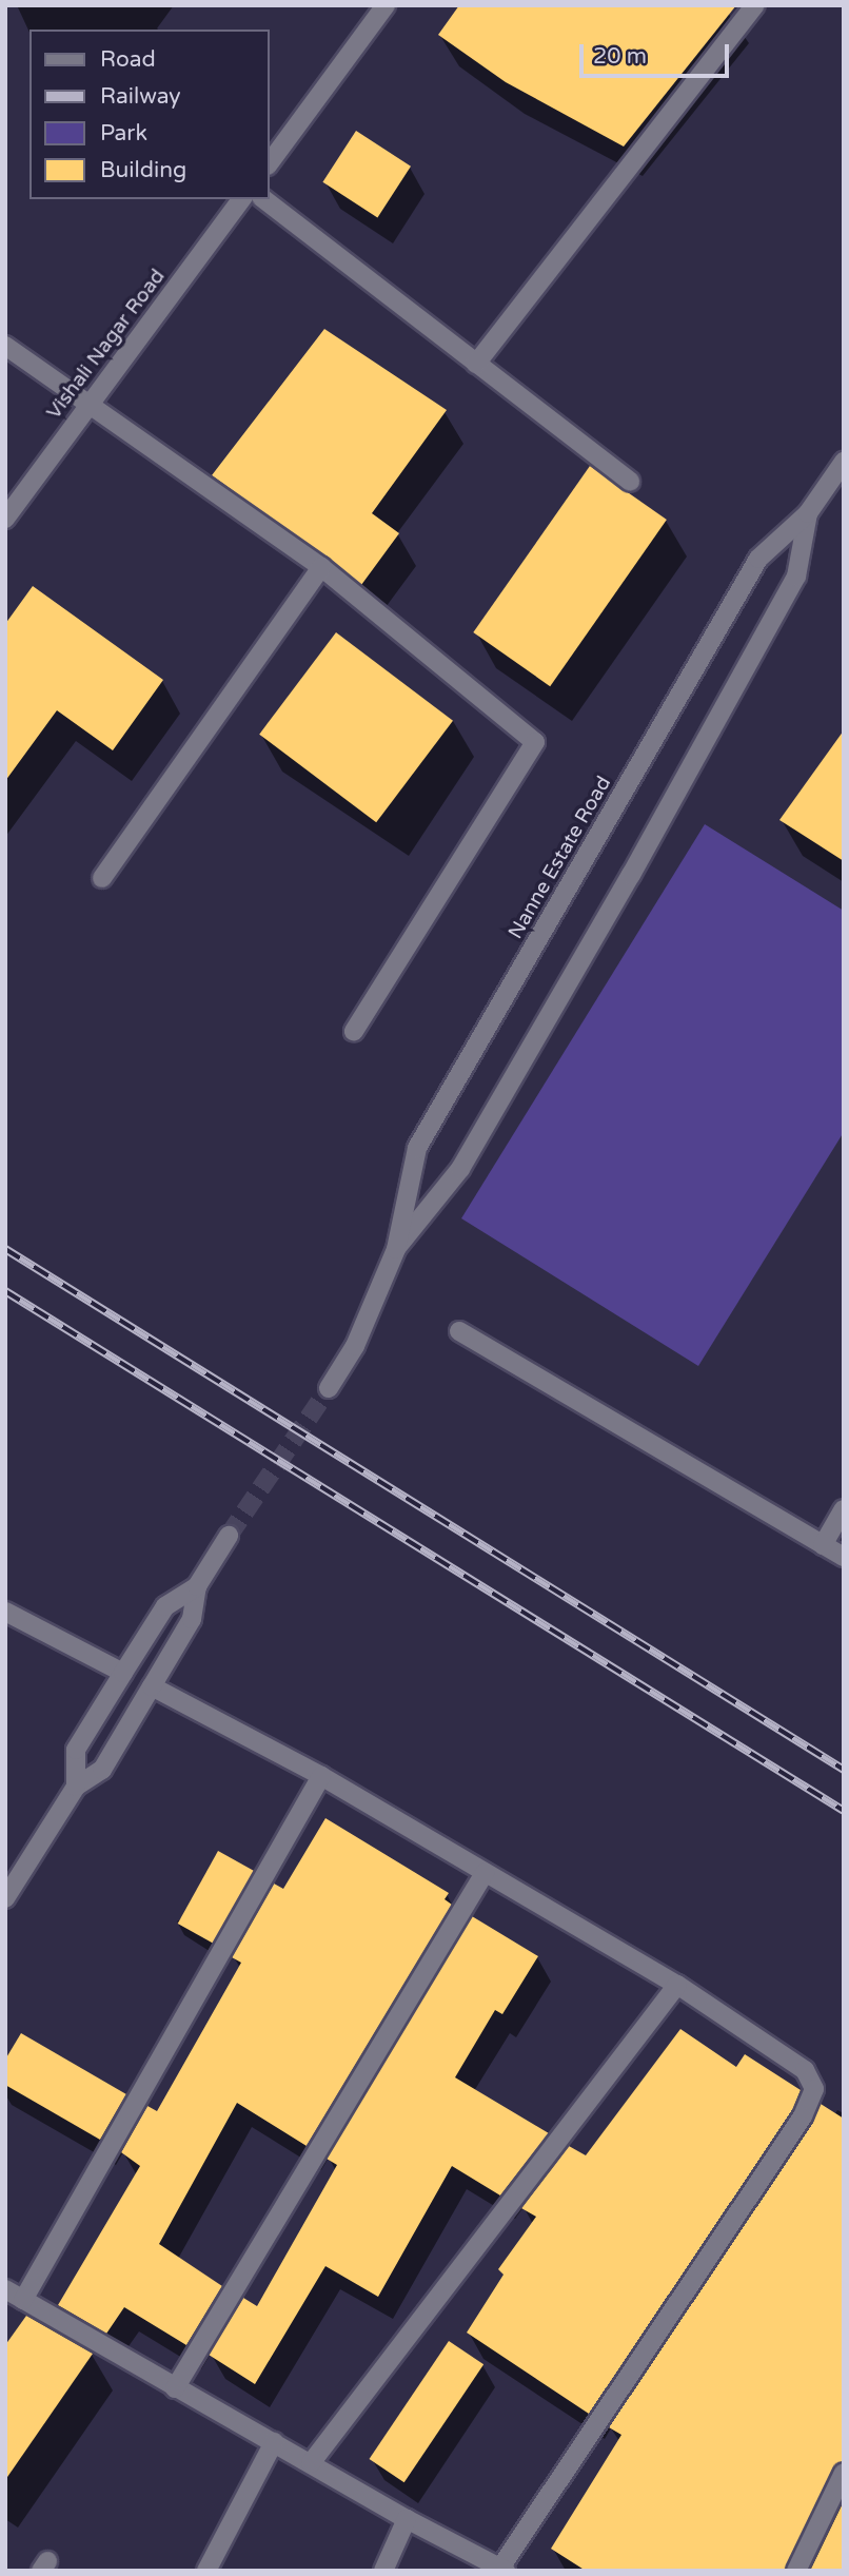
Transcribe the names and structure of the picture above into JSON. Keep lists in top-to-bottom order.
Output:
{
  "streets": {
    "street": ["Vishali Nagar Road", "Nanne Estate Road"]
  },
  "legend": [
    "Road",
    "Railway",
    "Park",
    "Building"
  ],
  "scale_bar": "20 m"
}
